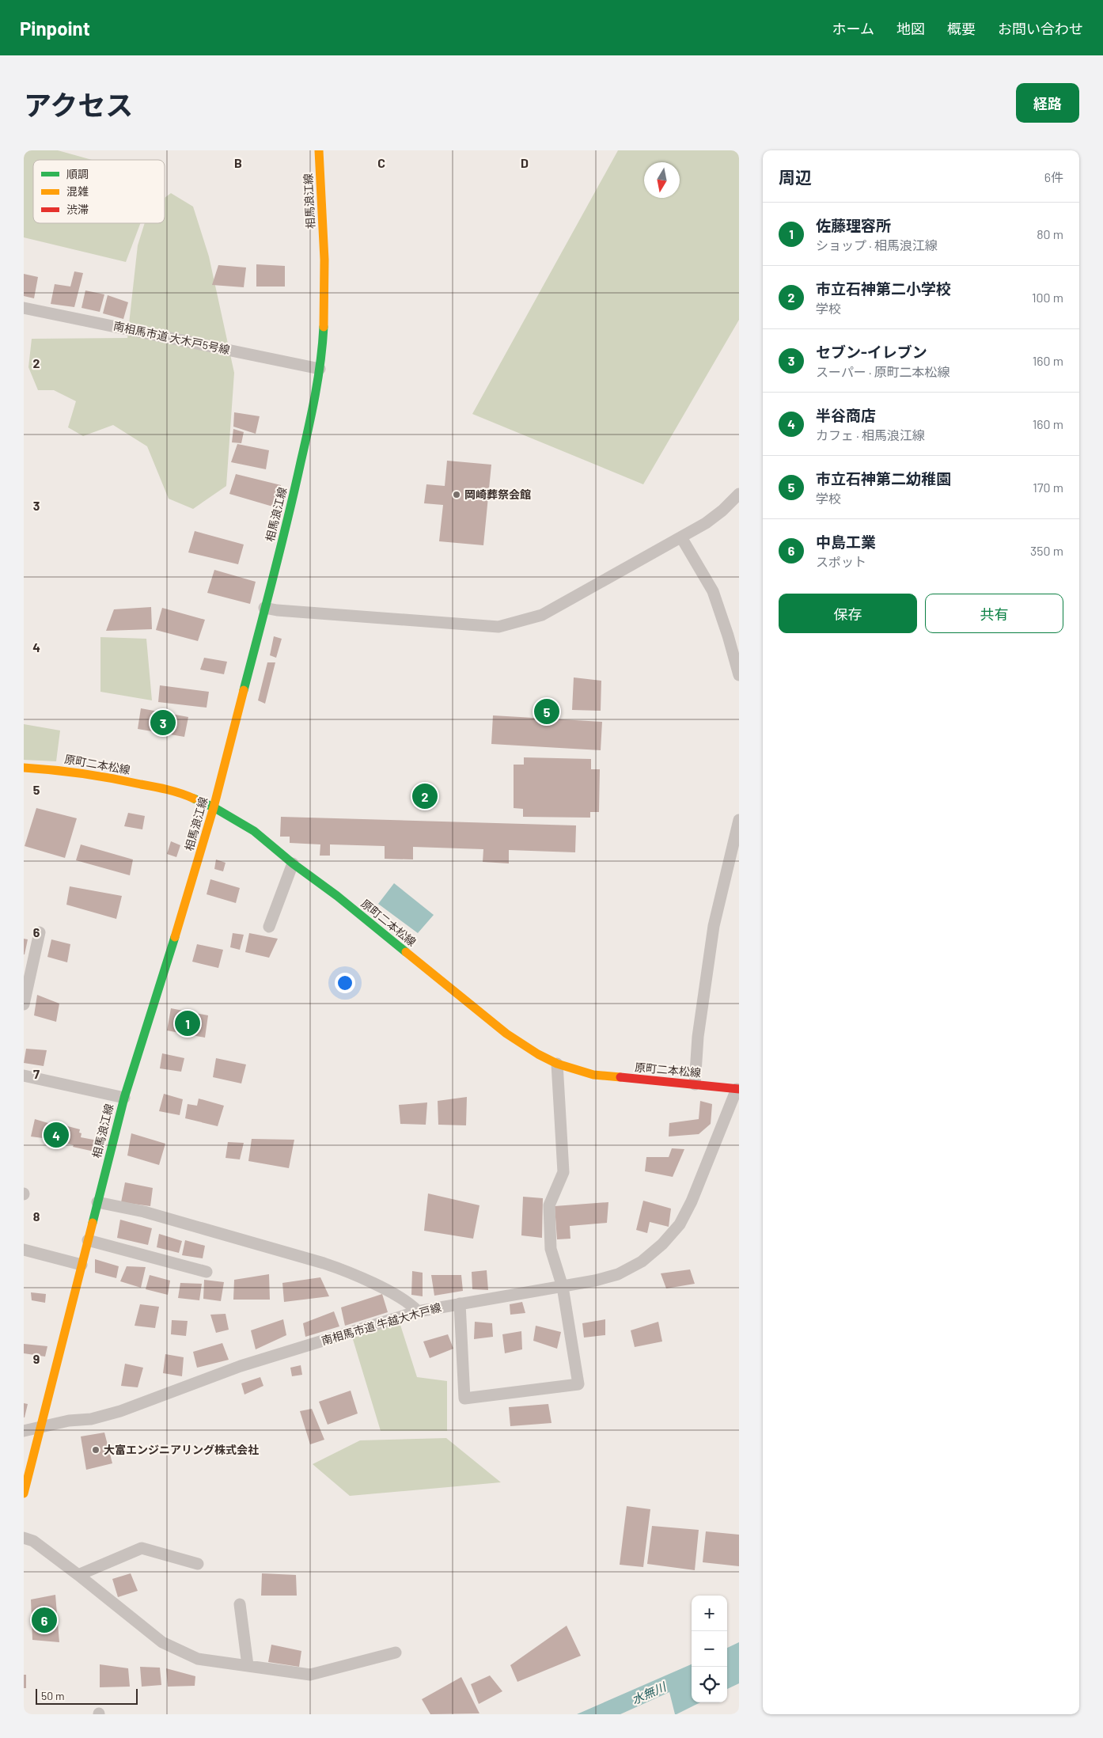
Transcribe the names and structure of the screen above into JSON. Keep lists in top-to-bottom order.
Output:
{
  "streets": {
    "main road": ["相馬浪江線", "原町二本松線"],
    "street": ["南相馬市道 大木戸5号線", "南相馬市道 牛越大木戸線"]
  },
  "crossings": [
    ["相馬浪江線", "南相馬市道 大木戸5号線"],
    ["相馬浪江線", "原町二本松線"],
    ["相馬浪江線", "南相馬市道 牛越大木戸線"],
    ["原町二本松線", "南相馬市道 牛越大木戸線"]
  ],
  "water": ["水無川"],
  "places": ["岡崎葬祭会館", "大富エンジニアリング株式会社"],
  "legend": ["順調", "混雑", "渋滞"],
  "scale_bar": "50 m",
  "north": "bottom",
  "page": {
    "header": "Pinpoint",
    "nav": [
      "ホーム",
      "地図",
      "概要",
      "お問い合わせ"
    ],
    "title": "アクセス",
    "buttons": [
      "経路",
      ["保存", "共有"]
    ],
    "heading": ["周辺", "6件"],
    "list": [
      {
        "mark": "1",
        "name": "佐藤理容所",
        "note": "ショップ · 相馬浪江線",
        "value": "80 m"
      },
      {
        "mark": "2",
        "name": "市立石神第二小学校",
        "note": "学校",
        "value": "100 m"
      },
      {
        "mark": "3",
        "name": "セブン-イレブン",
        "note": "スーパー · 原町二本松線",
        "value": "160 m"
      },
      {
        "mark": "4",
        "name": "半谷商店",
        "note": "カフェ · 相馬浪江線",
        "value": "160 m"
      },
      {
        "mark": "5",
        "name": "市立石神第二幼稚園",
        "note": "学校",
        "value": "170 m"
      },
      {
        "mark": "6",
        "name": "中島工業",
        "note": "スポット",
        "value": "350 m"
      }
    ],
    "pins": [
      "5",
      "3",
      "2",
      "1",
      "4",
      "6"
    ],
    "map_buttons": ["+", "−"],
    "scale": "50 m"
  },
  "grid": {
    "columns": ["B", "C", "D"],
    "rows": [
      "2",
      "3",
      "4",
      "5",
      "6",
      "7",
      "8",
      "9"
    ]
  }
}
